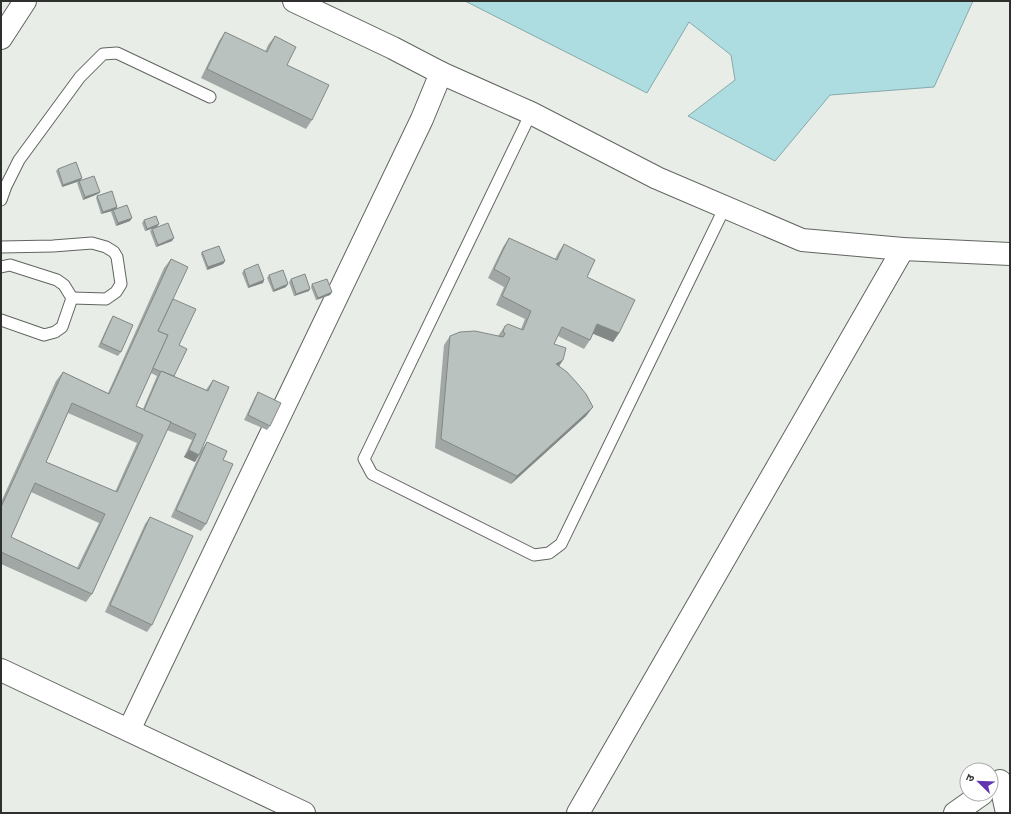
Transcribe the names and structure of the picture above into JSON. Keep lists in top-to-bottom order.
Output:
{
  "north": "top left"
}
